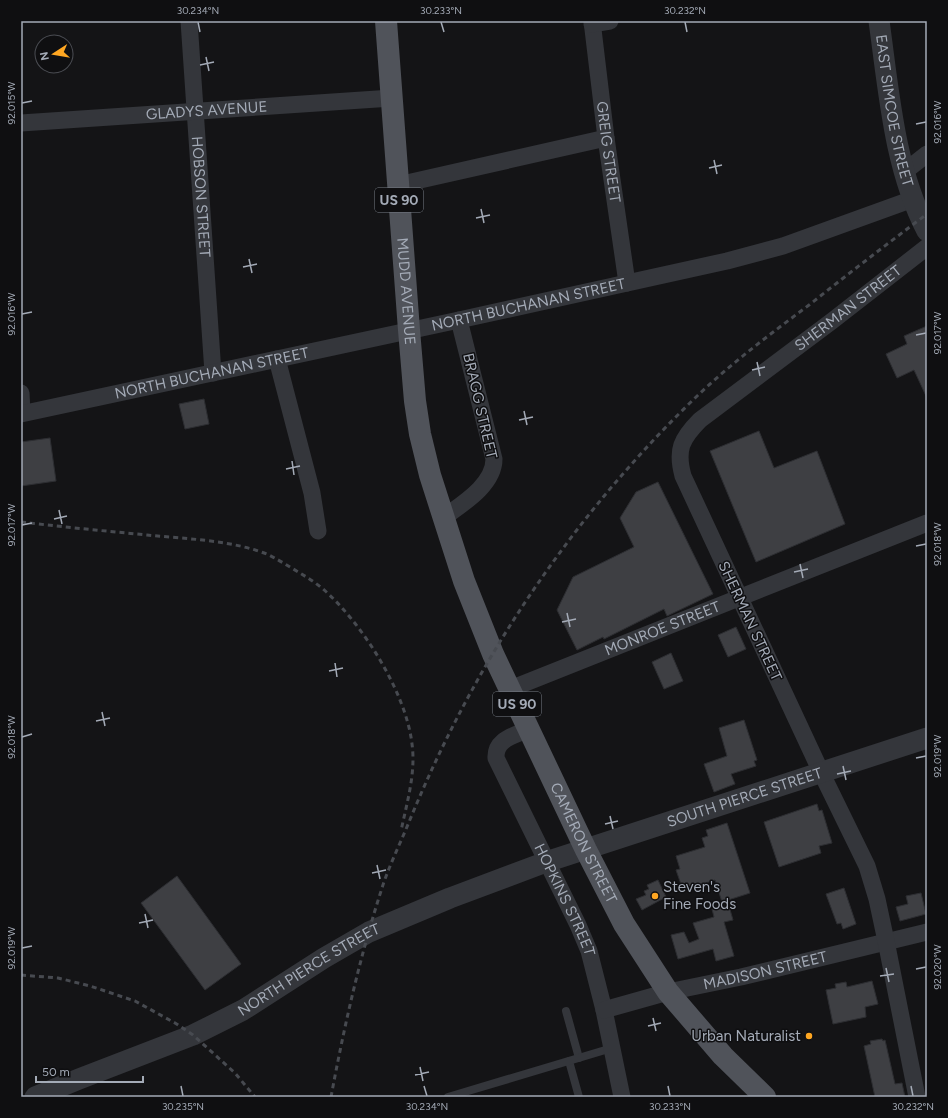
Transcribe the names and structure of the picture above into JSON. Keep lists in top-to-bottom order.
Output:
{
  "streets": {
    "main road": ["US 90", "MUDD AVENUE", "CAMERON STREET"],
    "street": [
      "GLADYS AVENUE",
      "EAST SIMCOE STREET",
      "GREIG STREET",
      "HOBSON STREET",
      "NORTH BUCHANAN STREET",
      "SHERMAN STREET",
      "BRAGG STREET",
      "MONROE STREET",
      "SOUTH PIERCE STREET",
      "HOPKINS STREET",
      "NORTH PIERCE STREET",
      "MADISON STREET"
    ]
  },
  "crossings": [
    ["GLADYS AVENUE", "HOBSON STREET"],
    ["GLADYS AVENUE", "MUDD AVENUE"],
    ["EAST SIMCOE STREET", "NORTH BUCHANAN STREET"],
    ["GREIG STREET", "NORTH BUCHANAN STREET"],
    ["HOBSON STREET", "NORTH BUCHANAN STREET"],
    ["MUDD AVENUE", "NORTH BUCHANAN STREET"],
    ["MUDD AVENUE", "BRAGG STREET"],
    ["MUDD AVENUE", "CAMERON STREET"],
    ["NORTH BUCHANAN STREET", "BRAGG STREET"],
    ["SHERMAN STREET", "MONROE STREET"],
    ["SHERMAN STREET", "SOUTH PIERCE STREET"],
    ["SHERMAN STREET", "MADISON STREET"],
    ["MONROE STREET", "CAMERON STREET"],
    ["SOUTH PIERCE STREET", "CAMERON STREET"],
    ["SOUTH PIERCE STREET", "NORTH PIERCE STREET"],
    ["CAMERON STREET", "HOPKINS STREET"],
    ["CAMERON STREET", "NORTH PIERCE STREET"],
    ["CAMERON STREET", "MADISON STREET"],
    ["HOPKINS STREET", "NORTH PIERCE STREET"],
    ["HOPKINS STREET", "MADISON STREET"]
  ],
  "places": ["Steven's Fine Foods", "Urban Naturalist"],
  "scale_bar": "50 m",
  "north": "left",
  "coordinates": [
    "30.234°N",
    "30.233°N",
    "30.232°N",
    "92.015°W",
    "92.016°W",
    "92.017°W",
    "92.018°W",
    "92.019°W",
    "92.020°W",
    "30.235°N"
  ]
}
